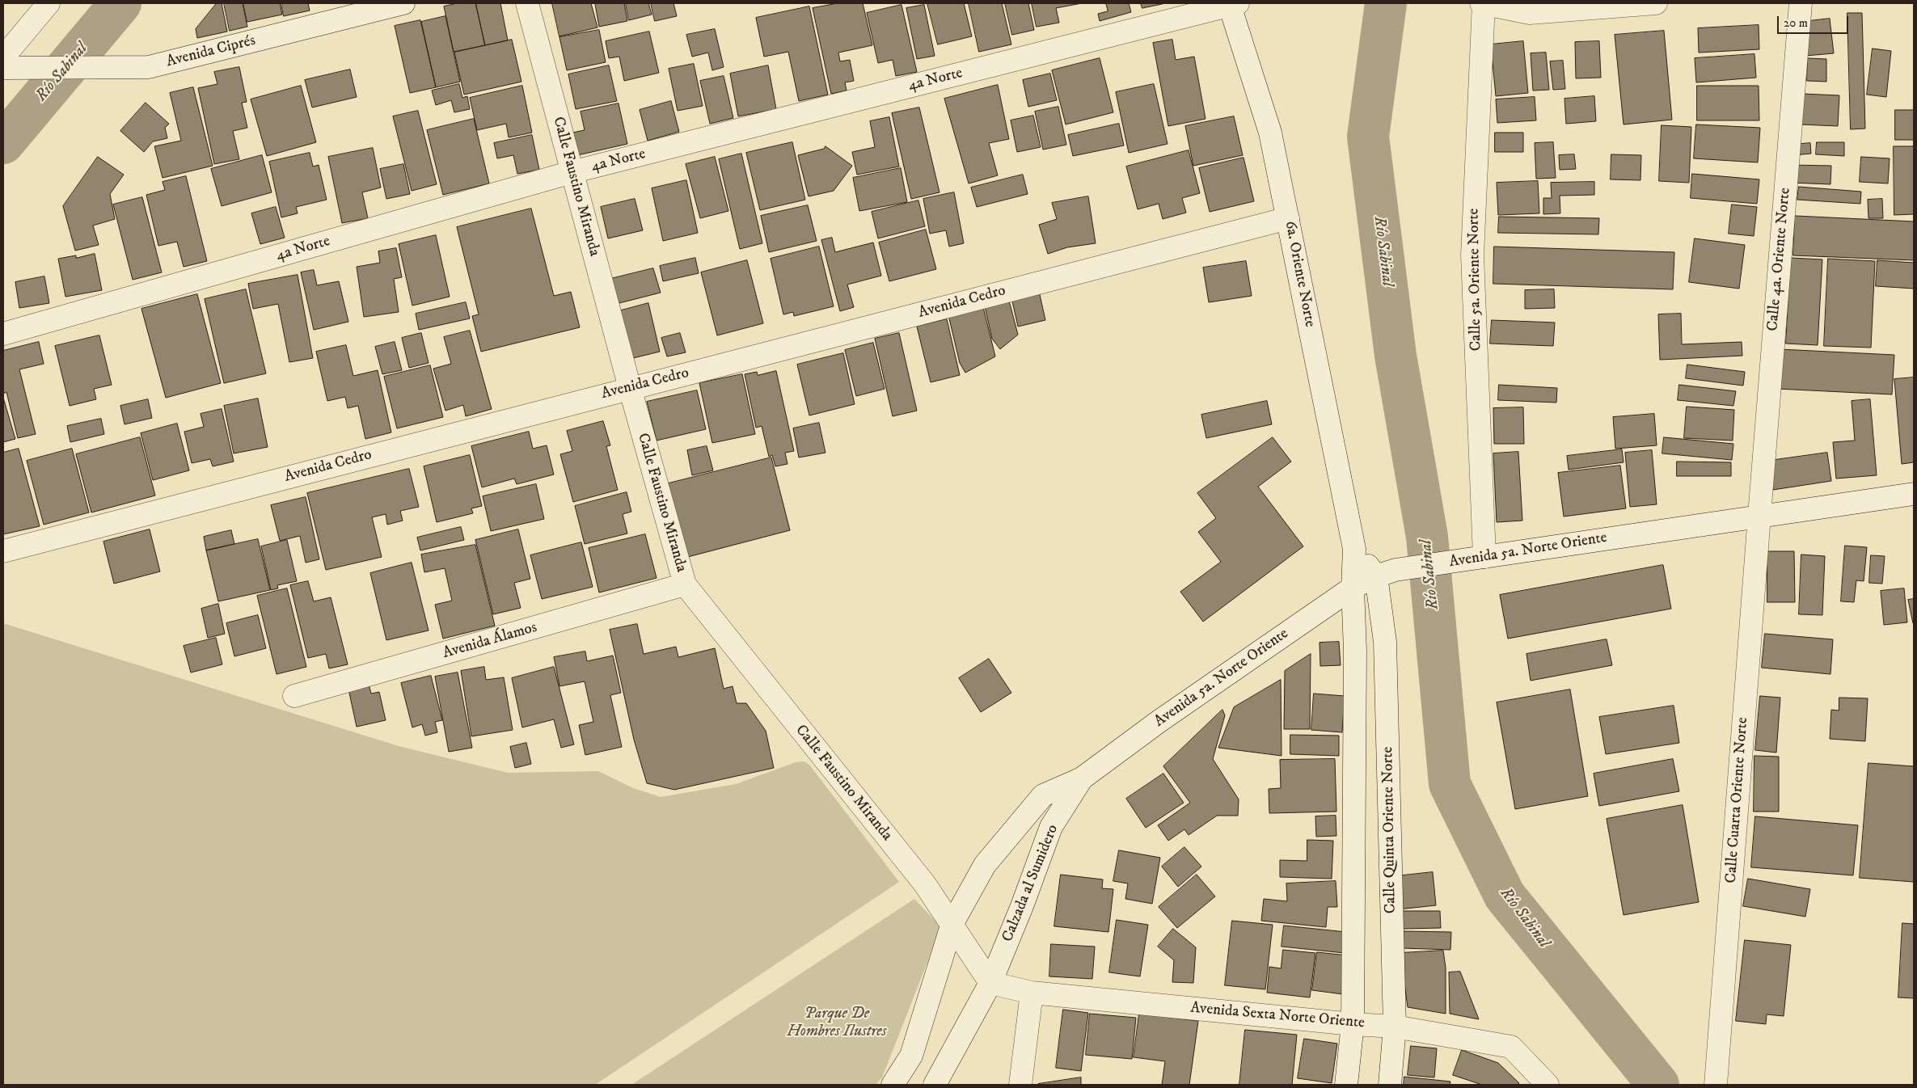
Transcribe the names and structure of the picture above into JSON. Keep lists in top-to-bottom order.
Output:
{
  "streets": {
    "street": [
      "Avenida Ciprés",
      "4a Norte",
      "Calle Faustino Miranda",
      "Calle 4a. Oriente Norte",
      "6a. Oriente Norte",
      "Calle 5a. Oriente Norte",
      "Avenida Cedro",
      "Avenida 5a. Norte Oriente",
      "Avenida Álamos",
      "Calle Cuarta Oriente Norte",
      "Calle Quinta Oriente Norte",
      "Calzada al Sumidero",
      "Avenida Sexta Norte Oriente"
    ]
  },
  "crossings": [
    ["4a Norte", "Calle Faustino Miranda"],
    ["4a Norte", "6a. Oriente Norte"],
    ["Calle Faustino Miranda", "Avenida Cedro"],
    ["Calle Faustino Miranda", "Avenida Álamos"],
    ["Calle Faustino Miranda", "Calzada al Sumidero"],
    ["Calle Faustino Miranda", "Avenida Sexta Norte Oriente"],
    ["Calle 4a. Oriente Norte", "Avenida 5a. Norte Oriente"],
    ["Calle 4a. Oriente Norte", "Calle Cuarta Oriente Norte"],
    ["6a. Oriente Norte", "Avenida Cedro"],
    ["6a. Oriente Norte", "Avenida 5a. Norte Oriente"],
    ["6a. Oriente Norte", "Calle Quinta Oriente Norte"],
    ["Calle 5a. Oriente Norte", "Avenida 5a. Norte Oriente"],
    ["Avenida 5a. Norte Oriente", "Calle Cuarta Oriente Norte"],
    ["Avenida 5a. Norte Oriente", "Calle Quinta Oriente Norte"],
    ["Avenida 5a. Norte Oriente", "Calzada al Sumidero"],
    ["Calle Quinta Oriente Norte", "Avenida Sexta Norte Oriente"],
    ["Calzada al Sumidero", "Avenida Sexta Norte Oriente"]
  ],
  "water": ["Río Sabinal"],
  "parks": ["Parque De Hombres Ilustres"],
  "scale_bar": "20 m"
}
